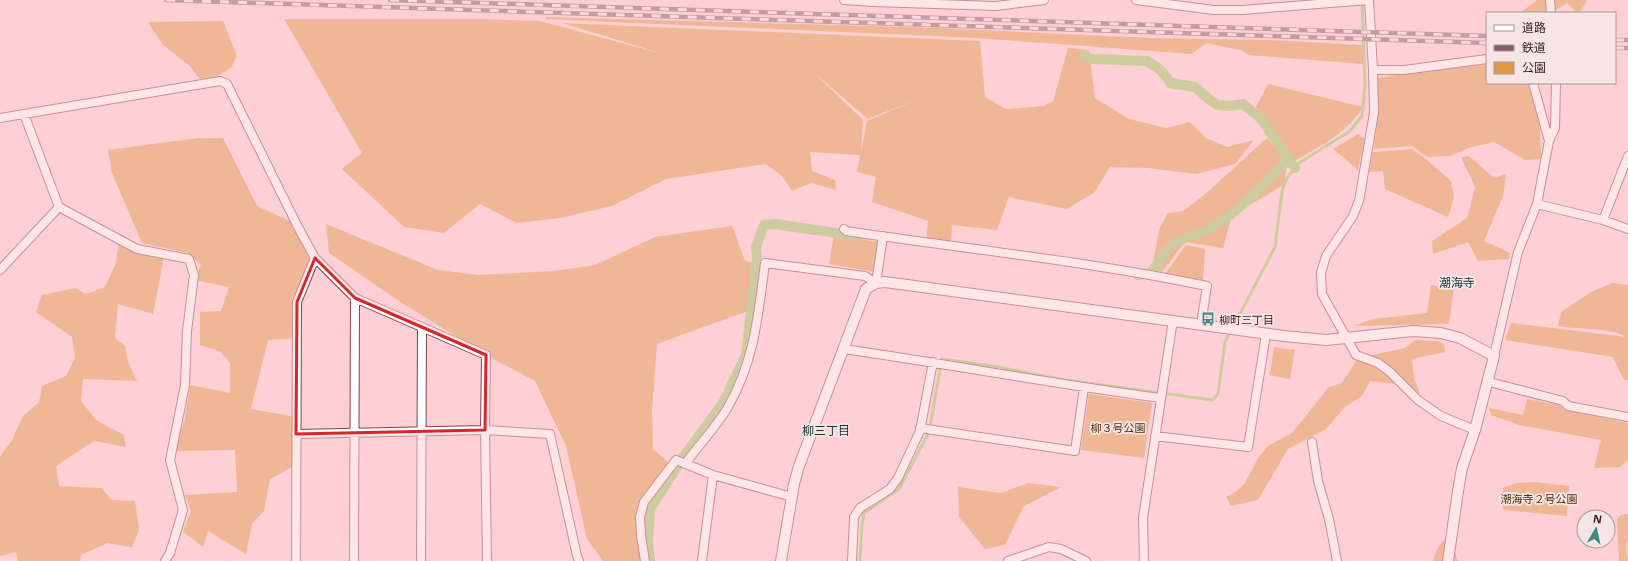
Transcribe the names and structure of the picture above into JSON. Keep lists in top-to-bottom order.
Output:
{
  "districts": ["潮海寺", "柳三丁目"],
  "parks": ["柳３号公園", "潮海寺２号公園"],
  "places": {
    "bus stop": ["柳町三丁目"]
  },
  "legend": ["道路", "鉄道", "公園"],
  "north": "top"
}
